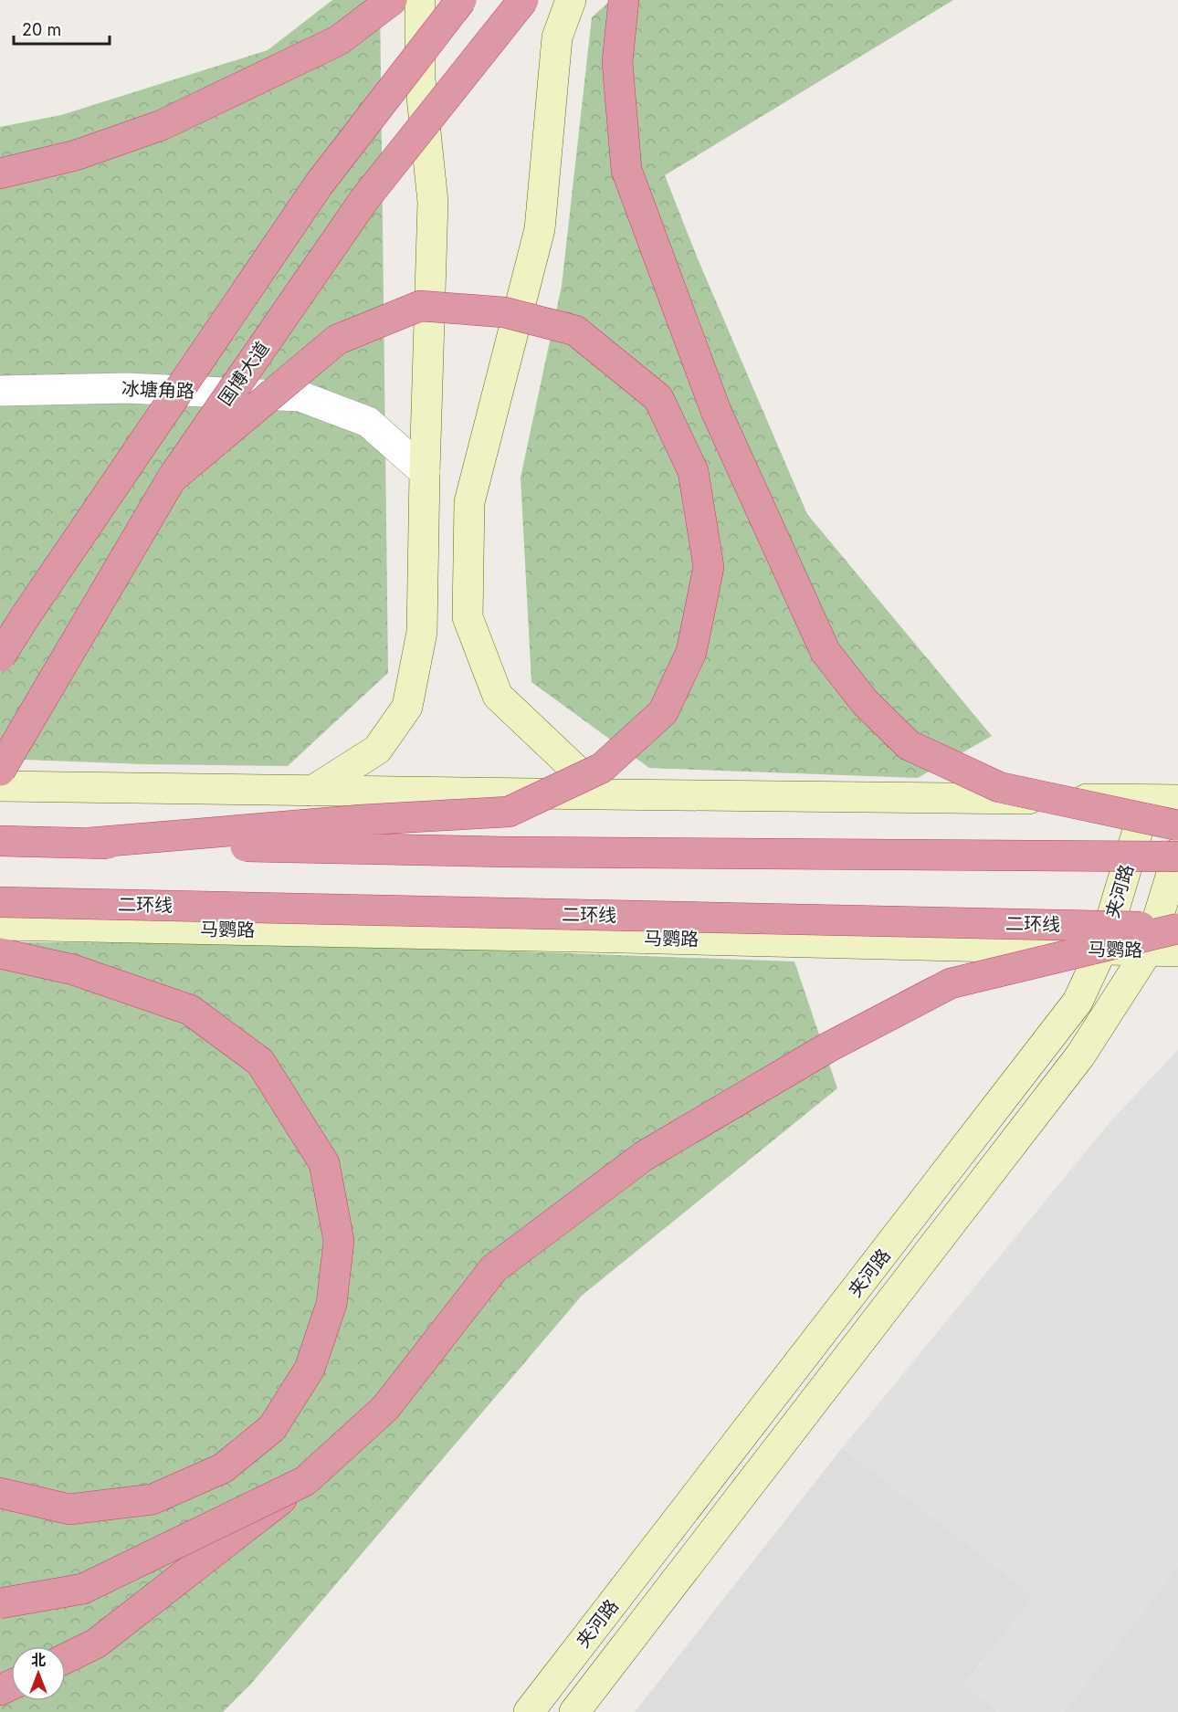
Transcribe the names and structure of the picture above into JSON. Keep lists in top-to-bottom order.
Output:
{
  "streets": {
    "highway": ["国博大道", "二环线"],
    "street": ["冰塘角路", "夹河路", "马鹦路"]
  },
  "crossings": [
    ["夹河路", "马鹦路"]
  ],
  "scale_bar": "20 m",
  "north": "top"
}
